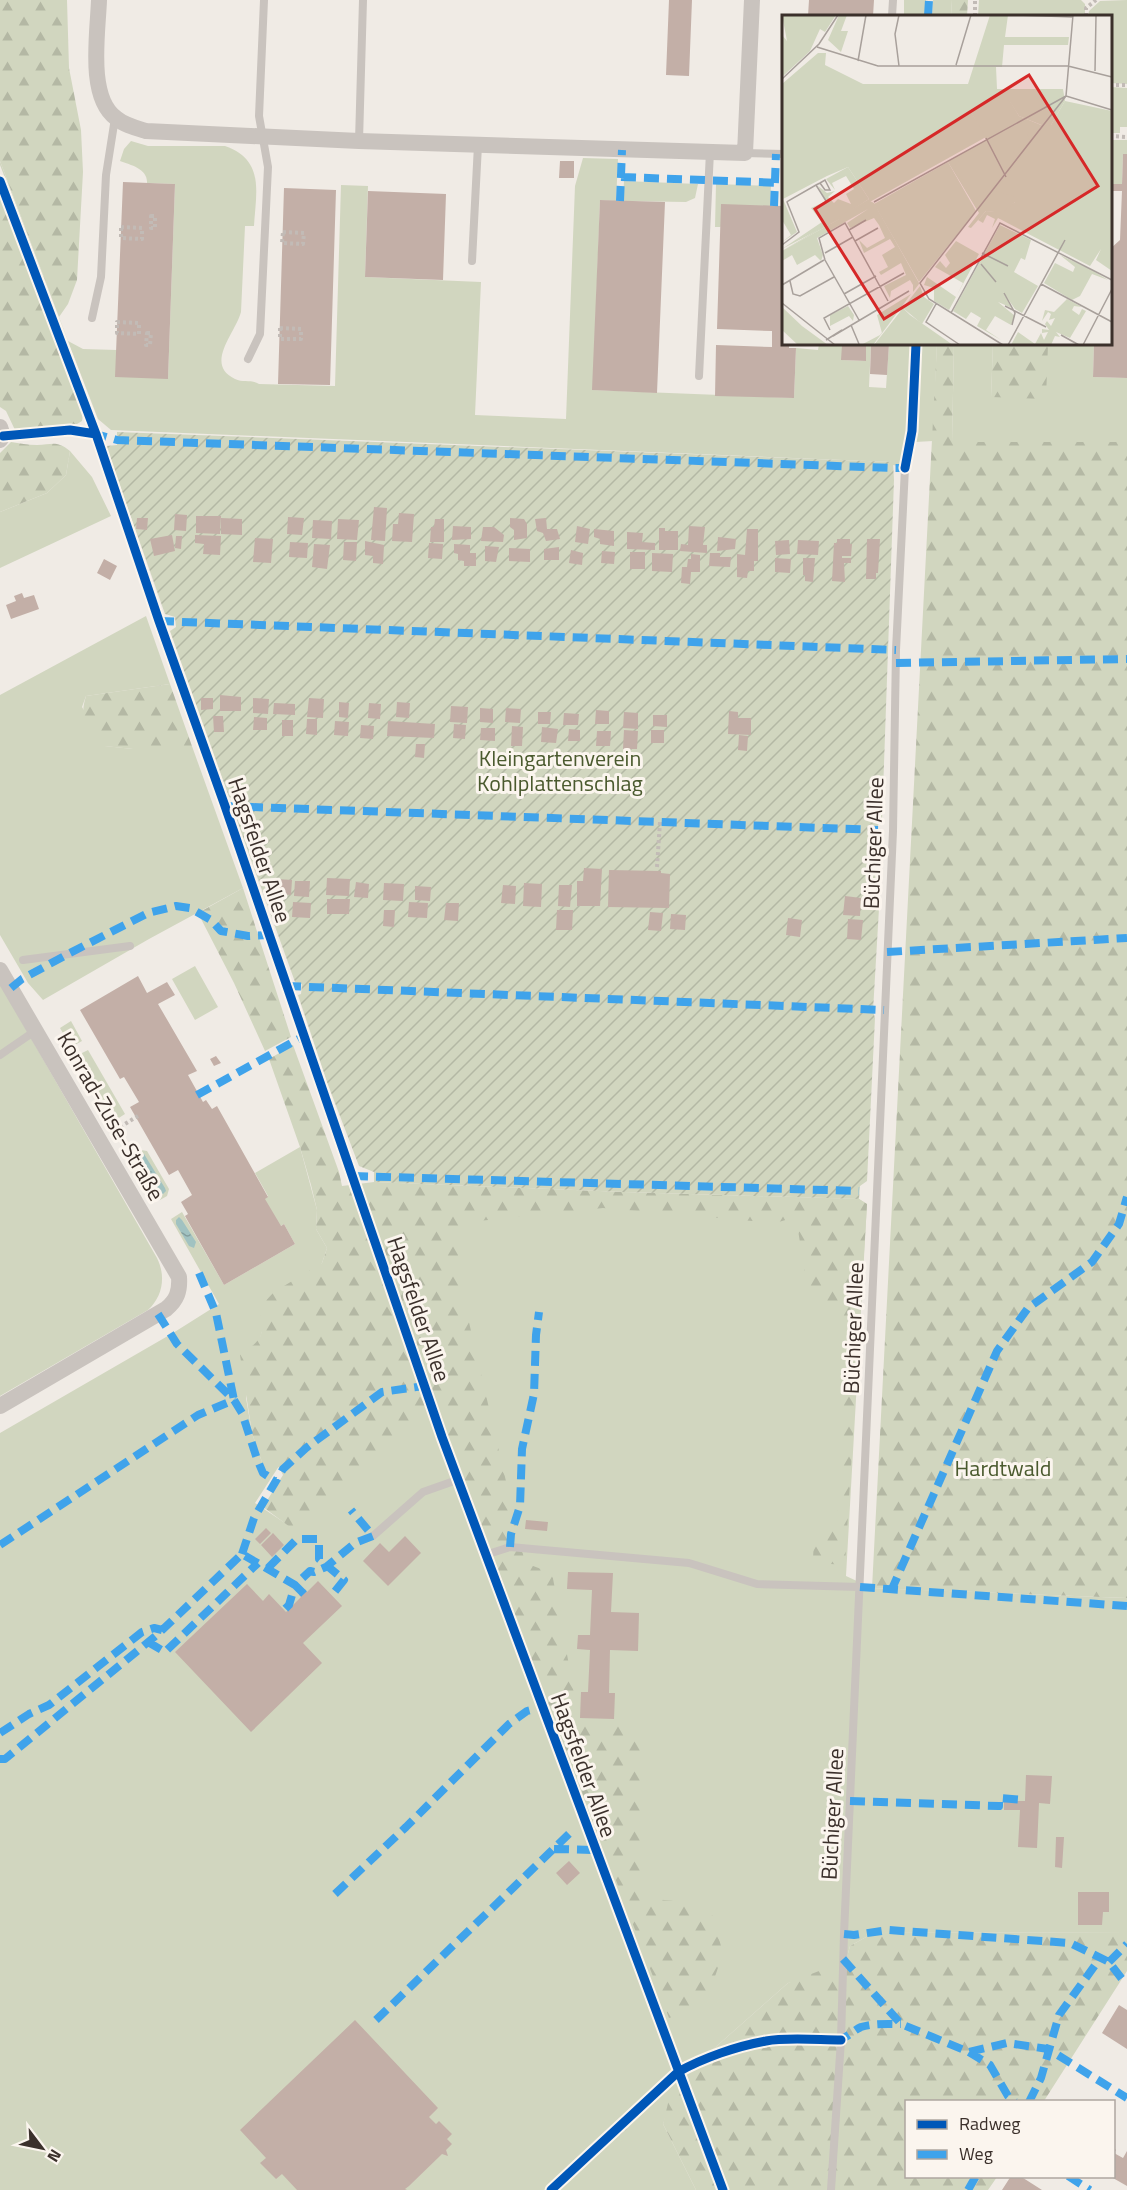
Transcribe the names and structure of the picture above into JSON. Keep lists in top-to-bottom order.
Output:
{
  "streets": {
    "street": ["Konrad-Zuse-Straße"],
    "lane": ["Büchiger Allee", "Hagsfelder Allee"]
  },
  "parks": ["Kleingartenverein Kohlplattenschlag", "Hardtwald"],
  "legend": ["Radweg", "Weg"],
  "north": "bottom right"
}
